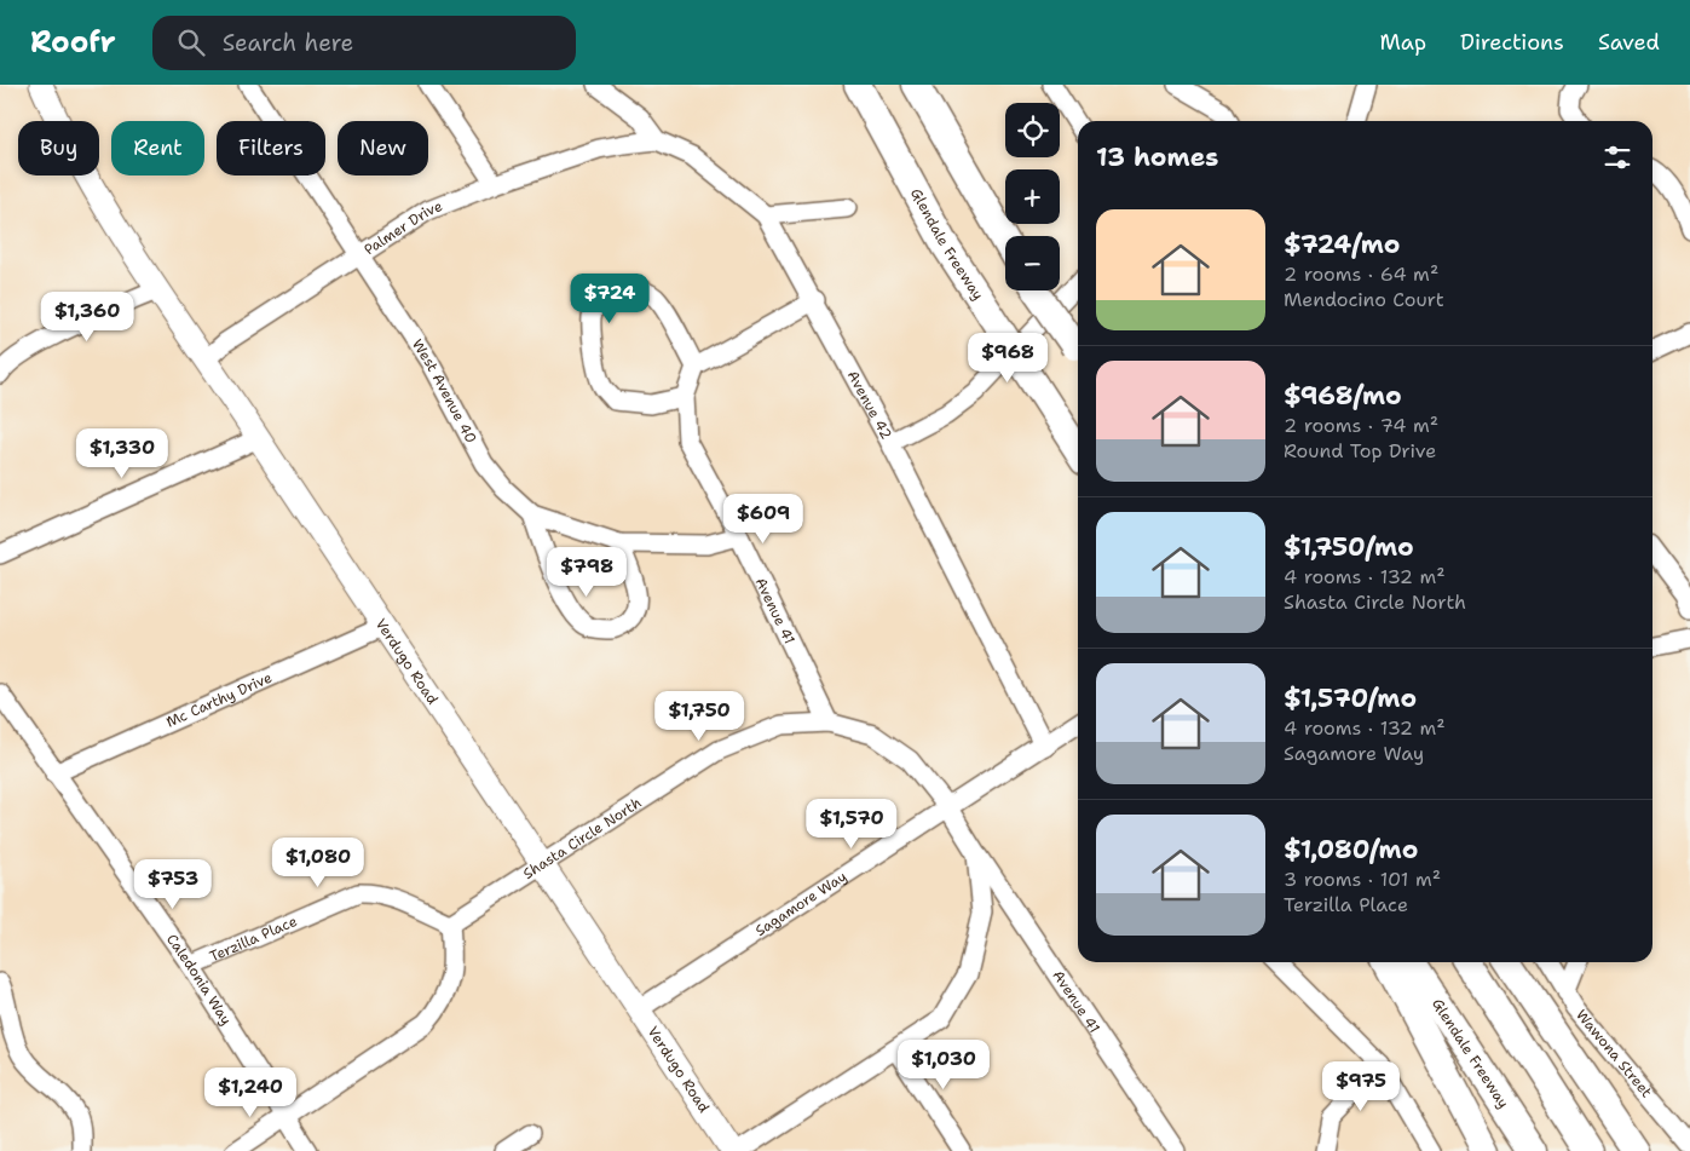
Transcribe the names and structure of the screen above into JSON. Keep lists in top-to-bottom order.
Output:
{
  "streets": {
    "highway": ["Glendale Freeway"],
    "main road": ["Verdugo Road"],
    "street": [
      "Palmer Drive",
      "West Avenue 40",
      "Avenue 42",
      "Avenue 41",
      "Mc Carthy Drive",
      "Shasta Circle North",
      "Sagamore Way",
      "Terzilla Place",
      "Caledonia Way",
      "Wawona Street"
    ]
  },
  "crossings": [
    ["Palmer Drive", "West Avenue 40"],
    ["Palmer Drive", "Avenue 42"],
    ["Palmer Drive", "Verdugo Road"],
    ["West Avenue 40", "Avenue 41"],
    ["Avenue 42", "Sagamore Way"],
    ["Avenue 41", "Shasta Circle North"],
    ["Avenue 41", "Sagamore Way"],
    ["Verdugo Road", "Mc Carthy Drive"],
    ["Verdugo Road", "Shasta Circle North"],
    ["Verdugo Road", "Sagamore Way"],
    ["Mc Carthy Drive", "Caledonia Way"],
    ["Shasta Circle North", "Sagamore Way"],
    ["Shasta Circle North", "Terzilla Place"],
    ["Terzilla Place", "Caledonia Way"]
  ],
  "page": {
    "header": "Roofr",
    "search": "Search here",
    "nav": ["Map", "Directions", "Saved"],
    "map_buttons": ["+", "−"],
    "chip": [
      "Buy",
      "Rent",
      "Filters",
      "New"
    ],
    "heading": "13 homes",
    "list": [
      {
        "name": "$724/mo",
        "note": "2 rooms · 64 m² · Mendocino Court"
      },
      {
        "name": "$968/mo",
        "note": "2 rooms · 74 m² · Round Top Drive"
      },
      {
        "name": "$1,750/mo",
        "note": "4 rooms · 132 m² · Shasta Circle North"
      },
      {
        "name": "$1,570/mo",
        "note": "4 rooms · 132 m² · Sagamore Way"
      },
      {
        "name": "$1,080/mo",
        "note": "3 rooms · 101 m² · Terzilla Place"
      }
    ],
    "price": [
      "$724",
      "$1,360",
      "$968",
      "$1,330",
      "$609",
      "$798",
      "$1,750",
      "$1,570",
      "$1,080",
      "$753",
      "$1,030",
      "$975",
      "$1,240"
    ]
  }
}
